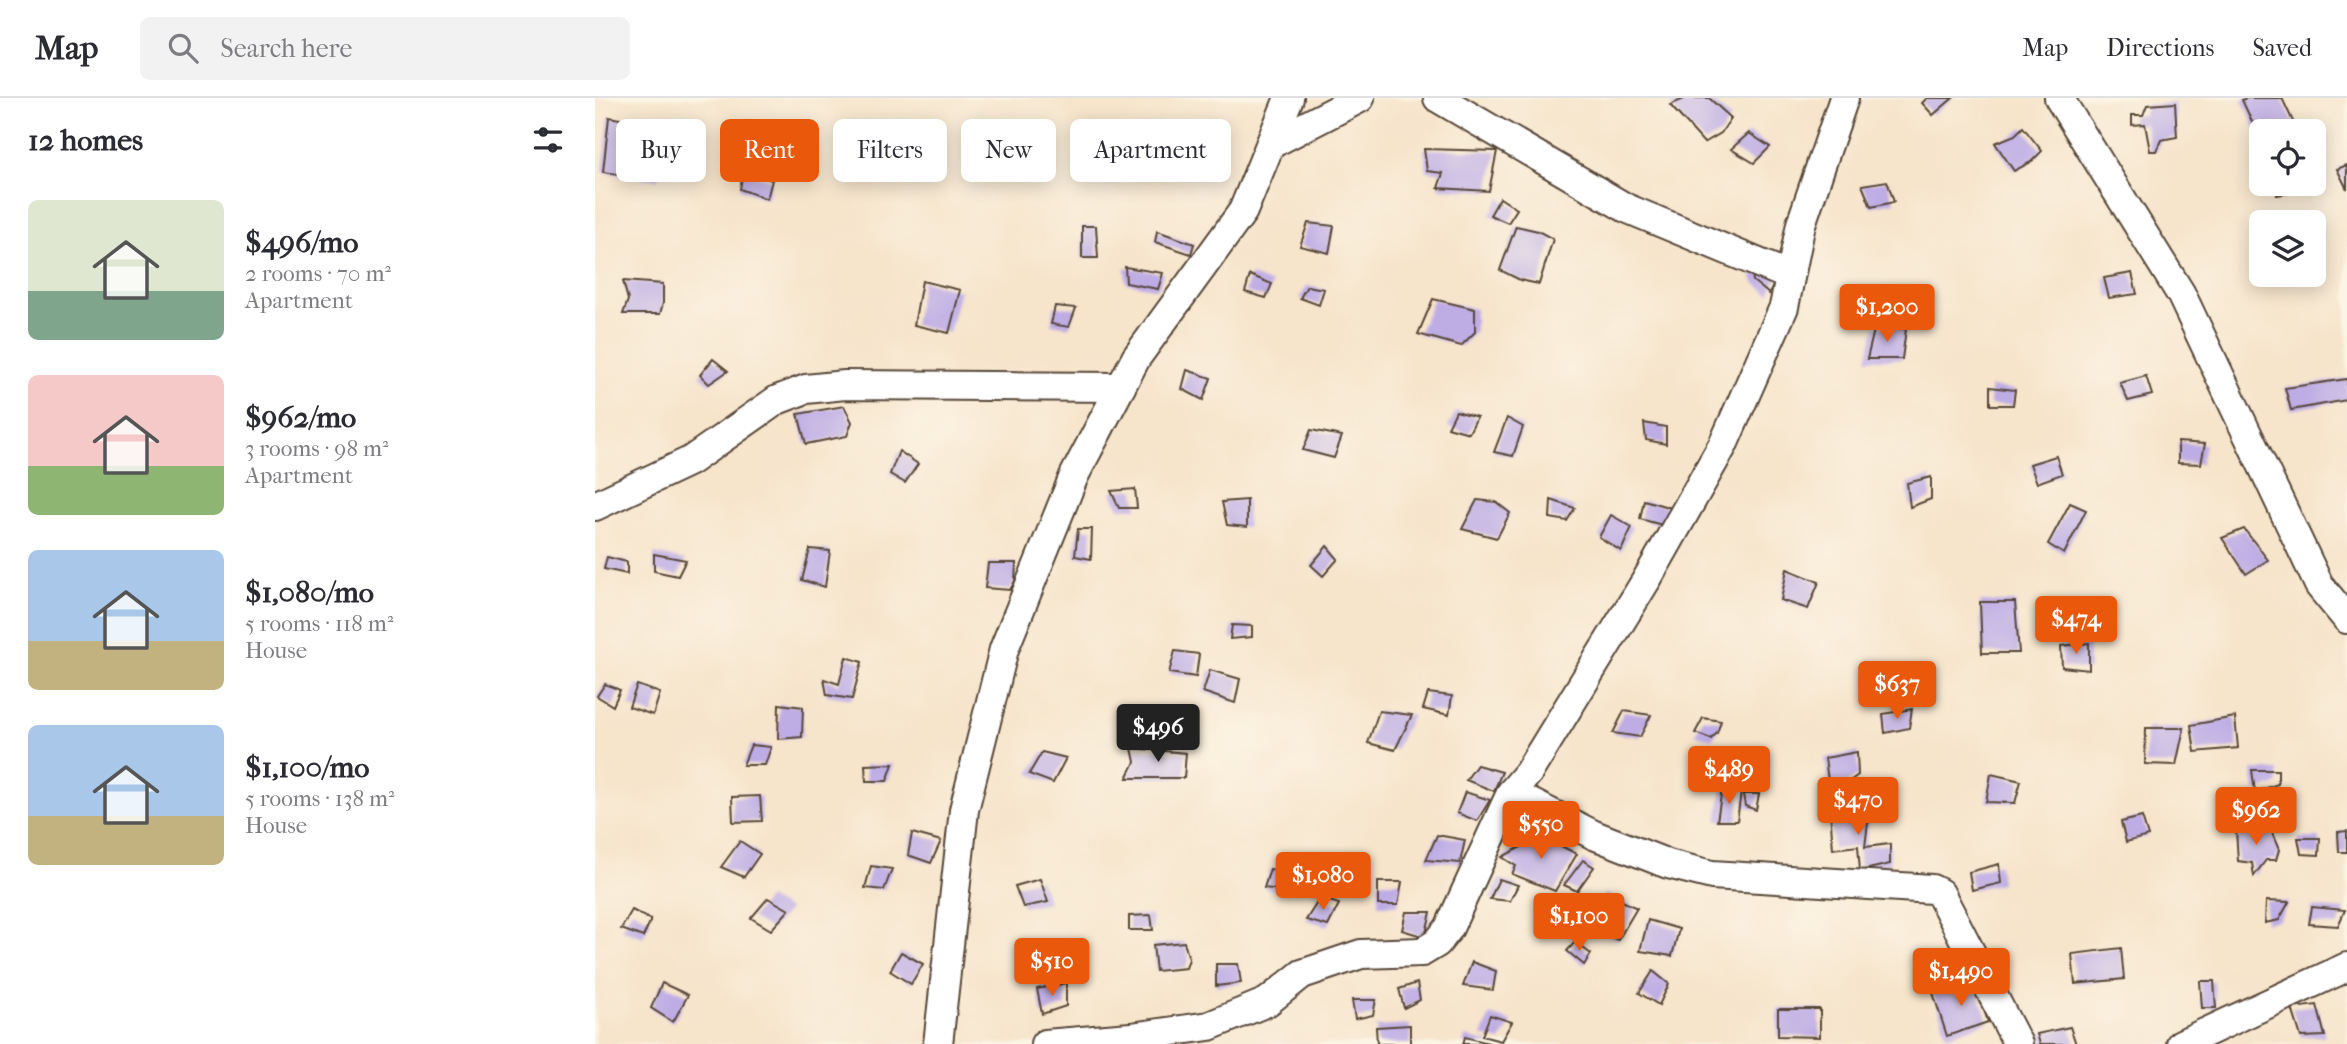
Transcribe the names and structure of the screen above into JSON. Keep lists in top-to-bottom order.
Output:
{
  "page": {
    "header": "Map",
    "search": "Search here",
    "nav": ["Map", "Directions", "Saved"],
    "heading": "12 homes",
    "chip": [
      "Buy",
      "Rent",
      "Filters",
      "New",
      "Apartment"
    ],
    "list": [
      {
        "name": "$496/mo",
        "note": "2 rooms · 70 m² · Apartment"
      },
      {
        "name": "$962/mo",
        "note": "3 rooms · 98 m² · Apartment"
      },
      {
        "name": "$1,080/mo",
        "note": "5 rooms · 118 m² · House"
      },
      {
        "name": "$1,100/mo",
        "note": "5 rooms · 138 m² · House"
      }
    ],
    "price": [
      "$1,200",
      "$474",
      "$637",
      "$496",
      "$489",
      "$470",
      "$962",
      "$550",
      "$1,080",
      "$1,100",
      "$510",
      "$1,490"
    ]
  }
}
